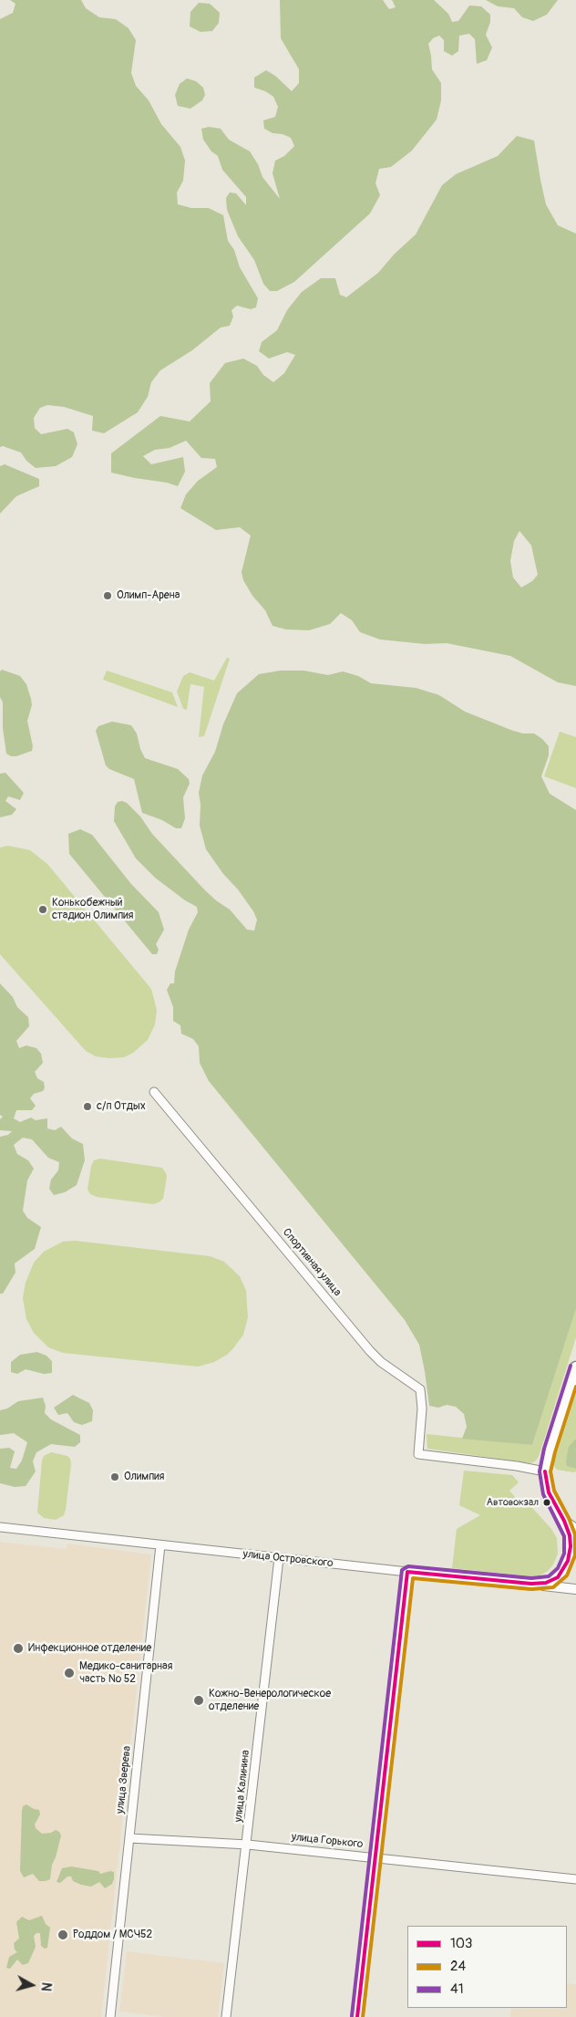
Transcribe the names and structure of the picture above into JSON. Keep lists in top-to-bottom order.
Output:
{
  "streets": {
    "main road": ["улица Островского"],
    "street": [
      "Спортивная улица",
      "улица Зверева",
      "улица Калинина",
      "улица Горького"
    ]
  },
  "crossings": [
    ["улица Островского", "улица Зверева"],
    ["улица Островского", "улица Калинина"],
    ["улица Зверева", "улица Горького"],
    ["улица Калинина", "улица Горького"]
  ],
  "places": [
    "Олимп-Арена",
    "Конькобежный стадион Олимпия",
    "с/п Отдых",
    "Олимпия",
    "Автовокзал",
    "Инфекционное отделение",
    "Медико-санитарная часть № 52",
    "Кожно-Венерологическое отделение",
    "Роддом / МСЧ52"
  ],
  "lines": ["transit line 41", "transit line 24", "transit line 103"],
  "legend": ["103", "24", "41"],
  "north": "right"
}
